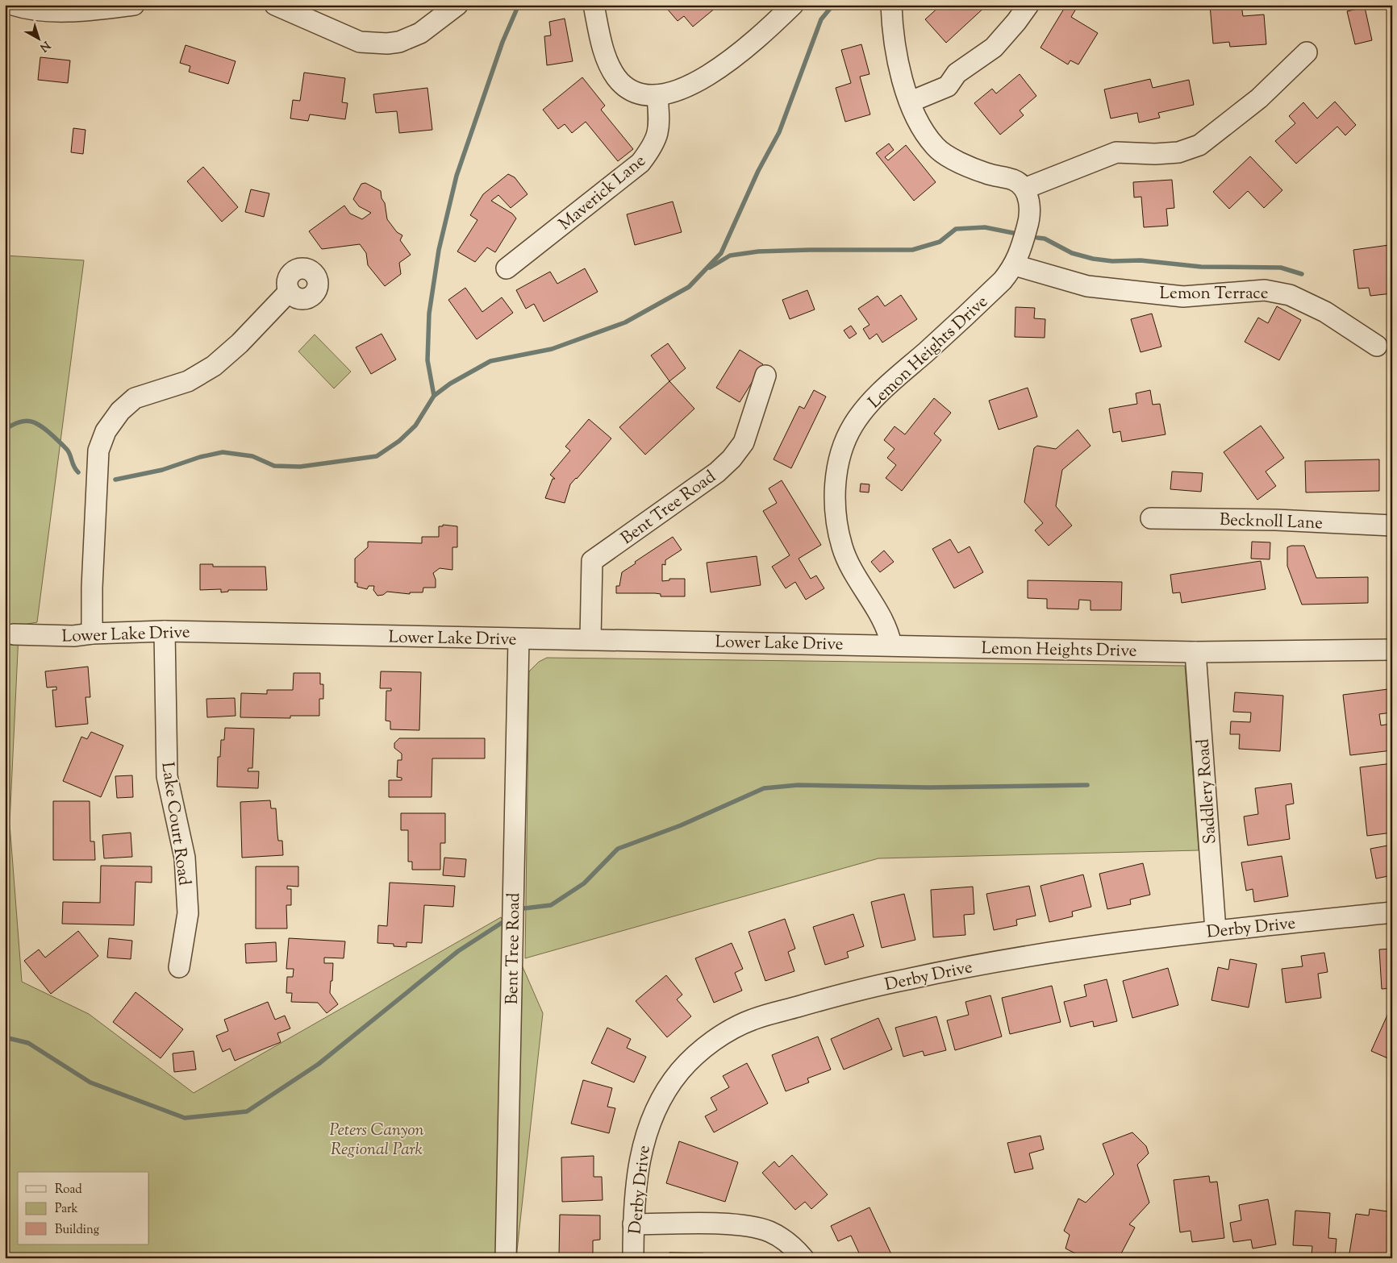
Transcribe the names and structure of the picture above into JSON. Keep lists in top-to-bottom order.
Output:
{
  "streets": {
    "street": [
      "Maverick Lane",
      "Lemon Terrace",
      "Lemon Heights Drive",
      "Bent Tree Road",
      "Becknoll Lane",
      "Lower Lake Drive",
      "Saddlery Road",
      "Lake Court Road",
      "Derby Drive"
    ]
  },
  "crossings": [
    ["Lemon Terrace", "Lemon Heights Drive"],
    ["Lemon Heights Drive", "Lower Lake Drive"],
    ["Lemon Heights Drive", "Saddlery Road"],
    ["Bent Tree Road", "Lower Lake Drive"],
    ["Lower Lake Drive", "Lake Court Road"],
    ["Saddlery Road", "Derby Drive"]
  ],
  "parks": ["Peters Canyon Regional Park"],
  "legend": ["Road", "Park", "Building"],
  "north": "bottom right"
}
